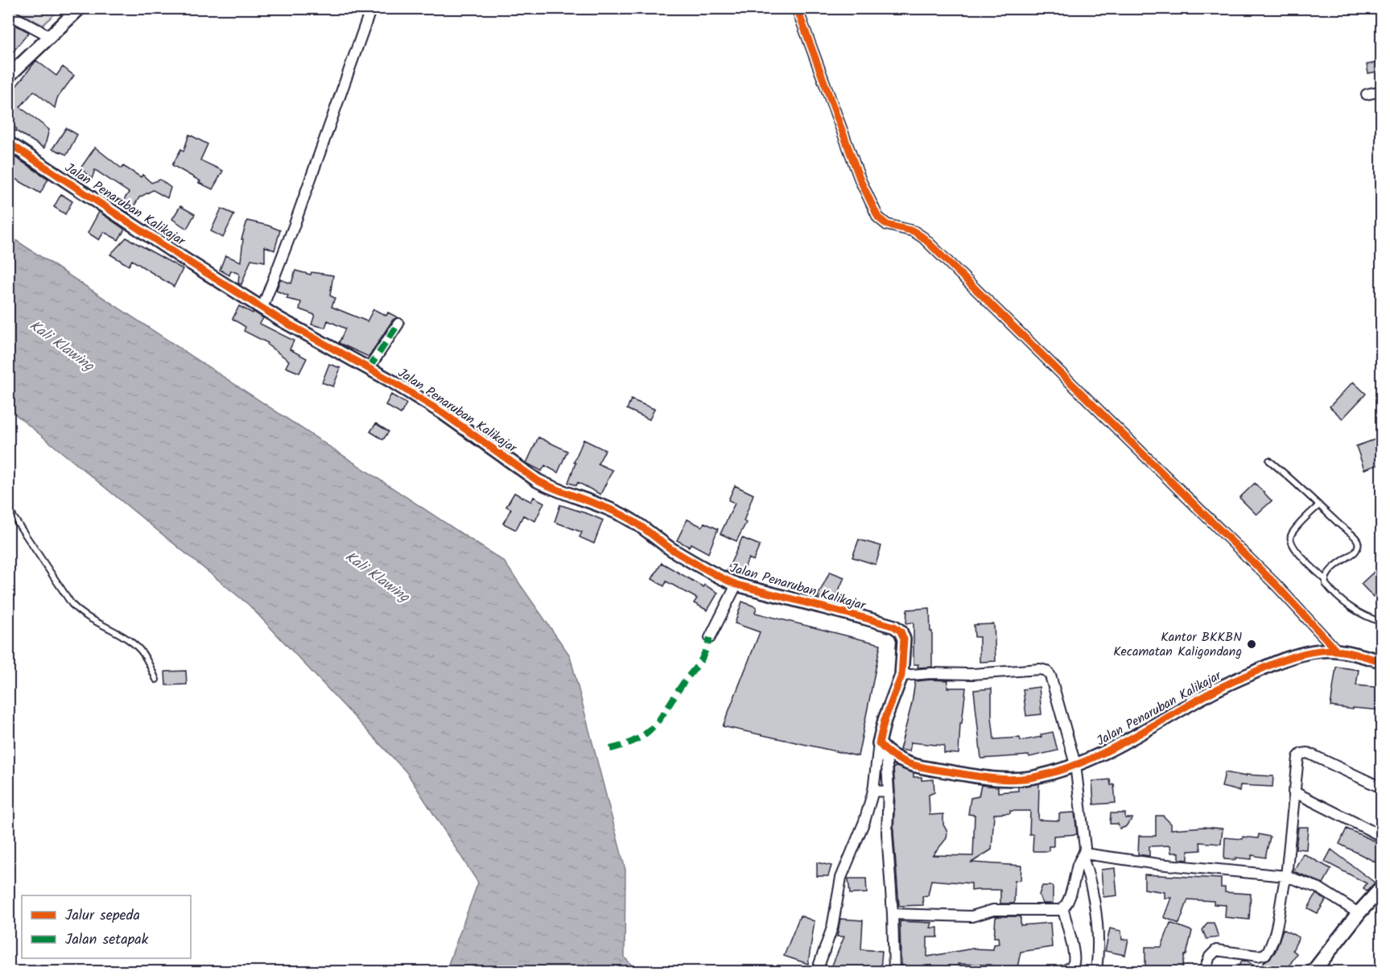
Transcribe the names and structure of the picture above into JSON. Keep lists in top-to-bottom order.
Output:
{
  "streets": {
    "street": ["Jalan Penaruban Kalikajar"]
  },
  "water": ["Kali Klawing"],
  "places": ["Kantor BKKBN Kecamatan Kaligondang"],
  "legend": ["Jalur sepeda", "Jalan setapak"]
}
